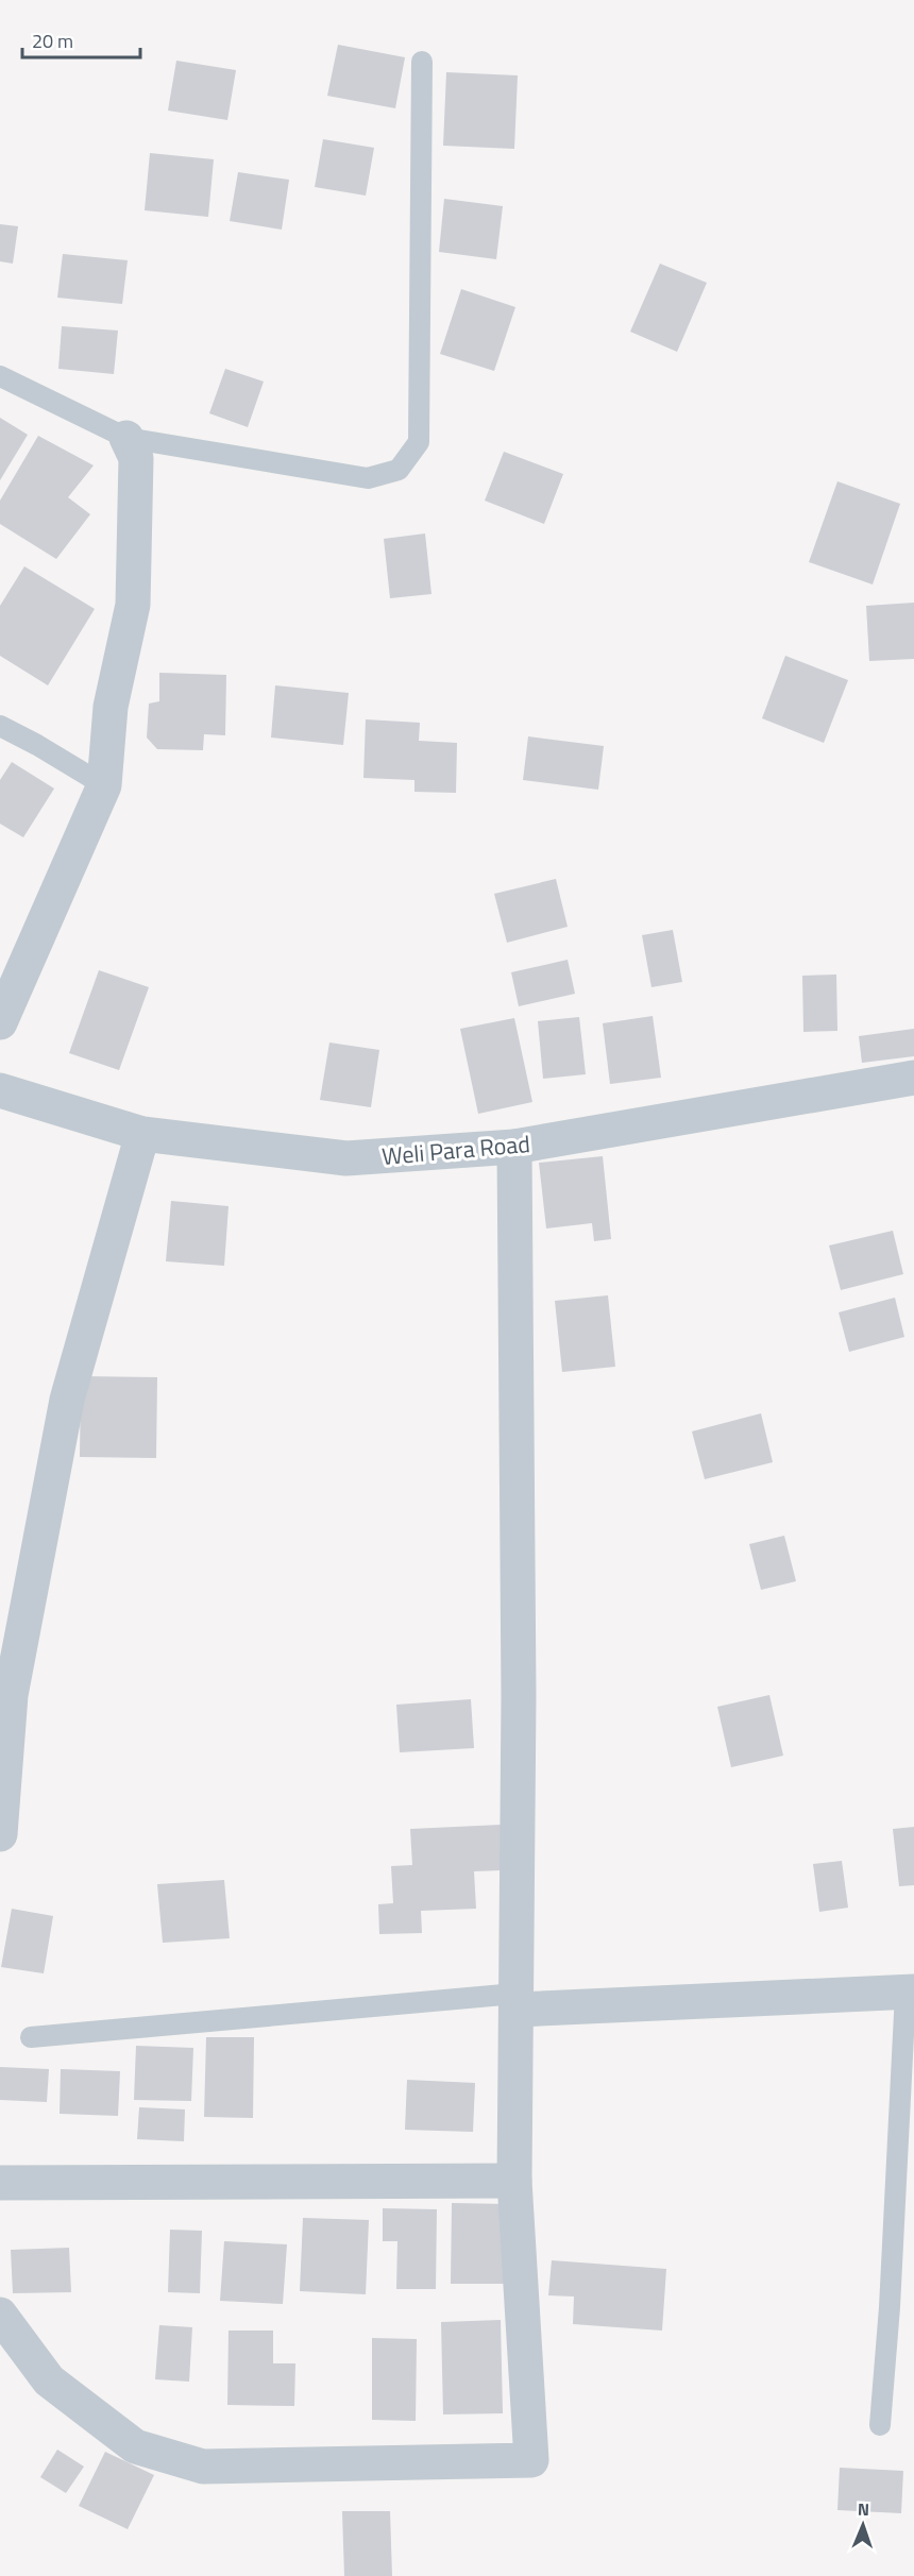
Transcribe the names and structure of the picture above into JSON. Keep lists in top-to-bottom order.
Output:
{
  "streets": {
    "street": ["Weli Para Road"]
  },
  "scale_bar": "20 m",
  "north": "top"
}
